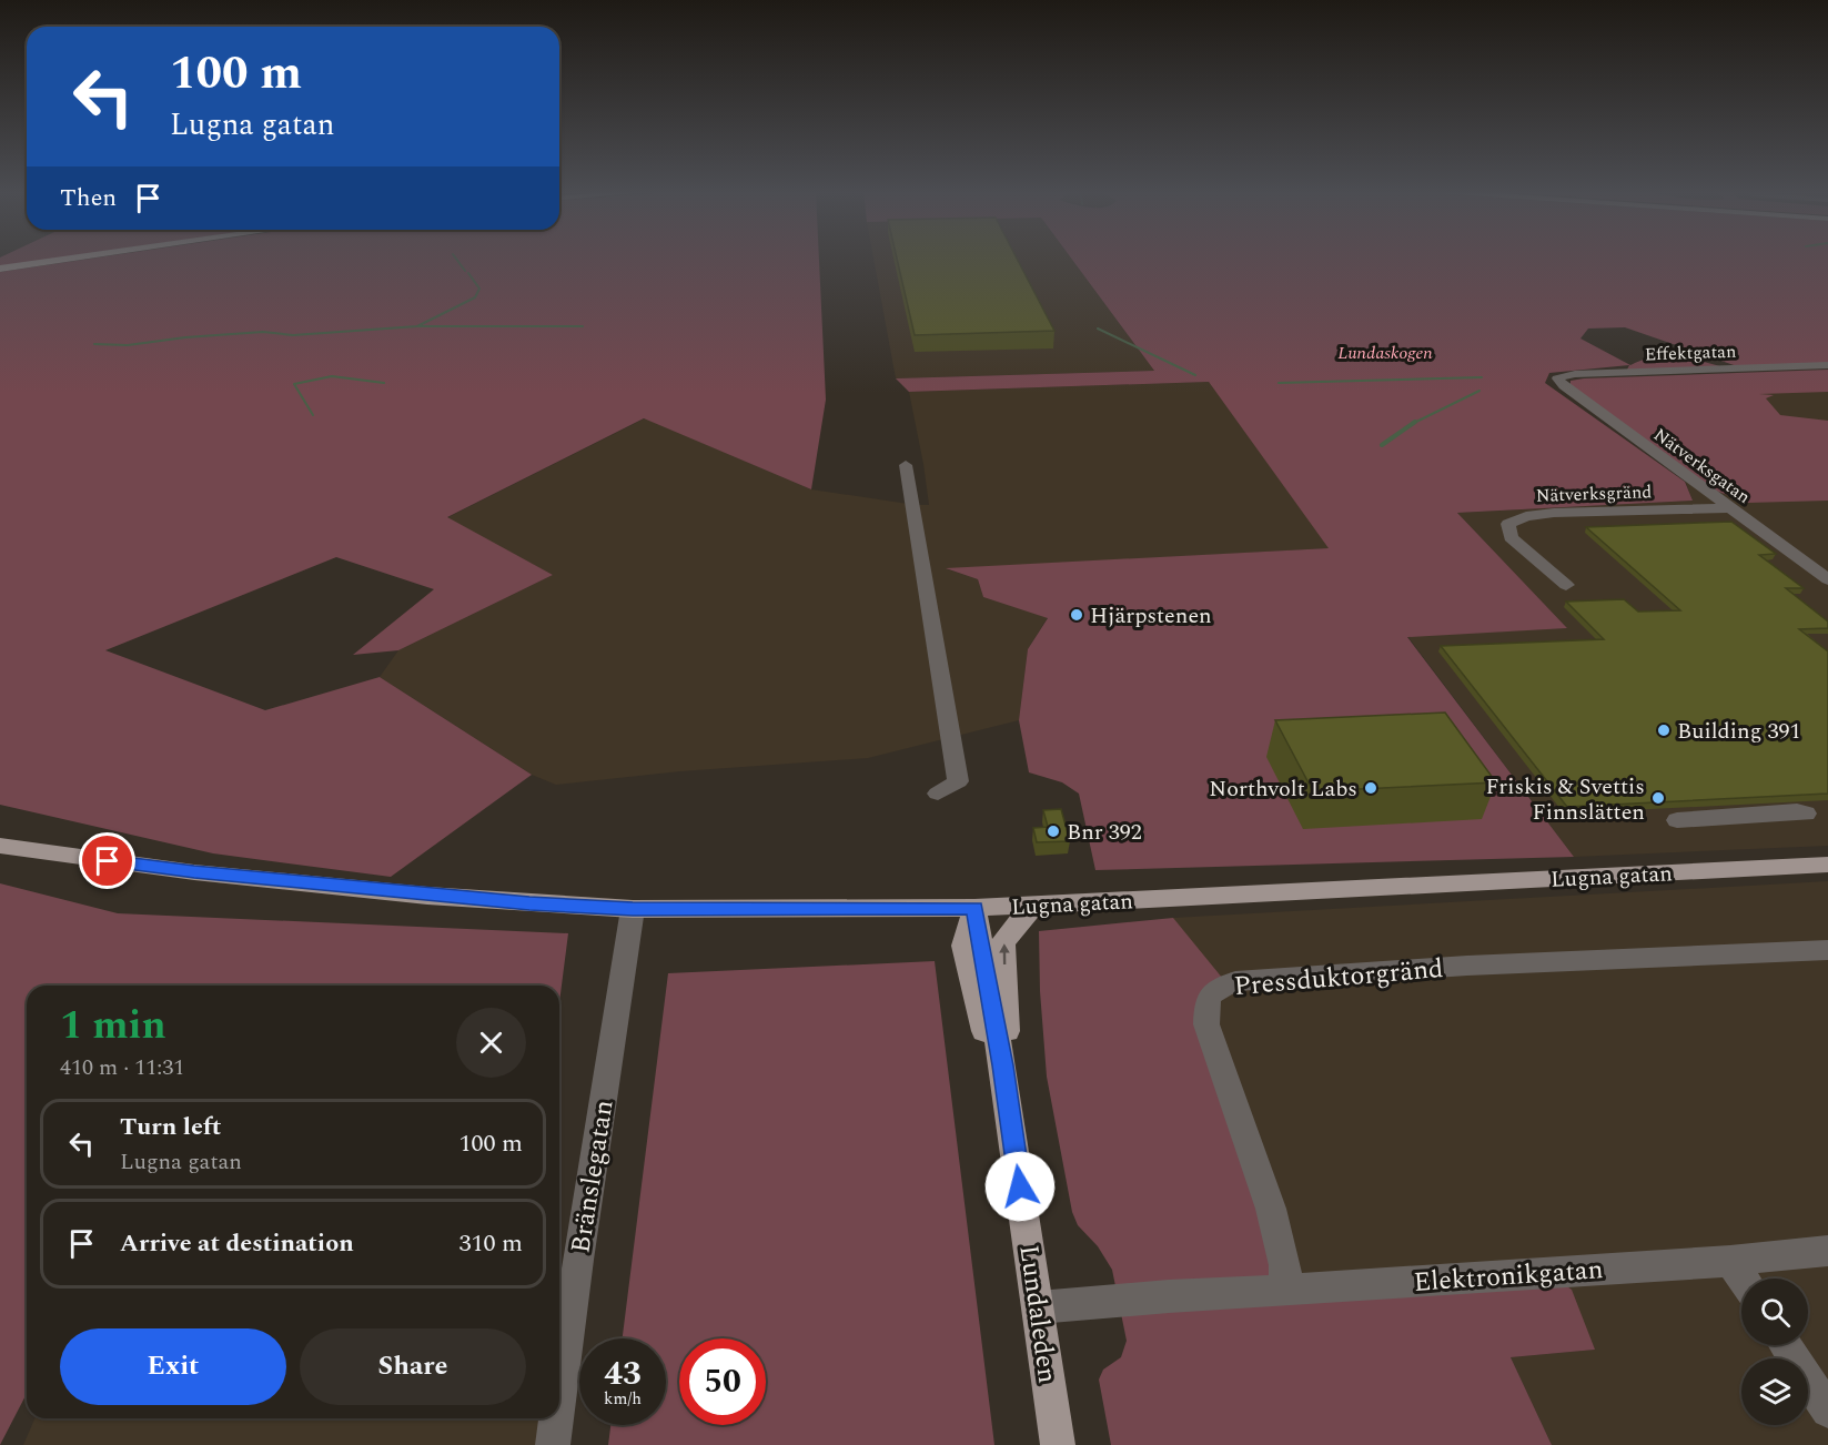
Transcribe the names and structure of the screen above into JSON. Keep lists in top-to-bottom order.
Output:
{
  "streets": {
    "main road": ["Lugna gatan", "Lundaleden"],
    "street": [
      "Effektgatan",
      "Nätverksgatan",
      "Nätverksgränd",
      "Pressduktorgränd",
      "Bränslegatan",
      "Elektronikgatan"
    ]
  },
  "crossings": [
    ["Effektgatan", "Nätverksgatan"],
    ["Nätverksgatan", "Nätverksgränd"],
    ["Lugna gatan", "Bränslegatan"],
    ["Lugna gatan", "Lundaleden"],
    ["Pressduktorgränd", "Elektronikgatan"]
  ],
  "parks": ["Lundaskogen"],
  "places": [
    "Hjärpstenen",
    "Building 391",
    "Northvolt Labs",
    "Friskis & Svettis Finnslätten",
    "Bnr 392"
  ],
  "page": {
    "turn": ["100 m", "Lugna gatan"],
    "then": "Then",
    "heading": ["1 min", "410 m · 11:31"],
    "list": [
      {
        "name": "Turn left",
        "note": "Lugna gatan",
        "value": "100 m"
      },
      {
        "name": "Arrive at destination",
        "value": "310 m"
      }
    ],
    "buttons": ["Exit", "Share"],
    "speed": "43 km/h",
    "limit": "50"
  }
}
